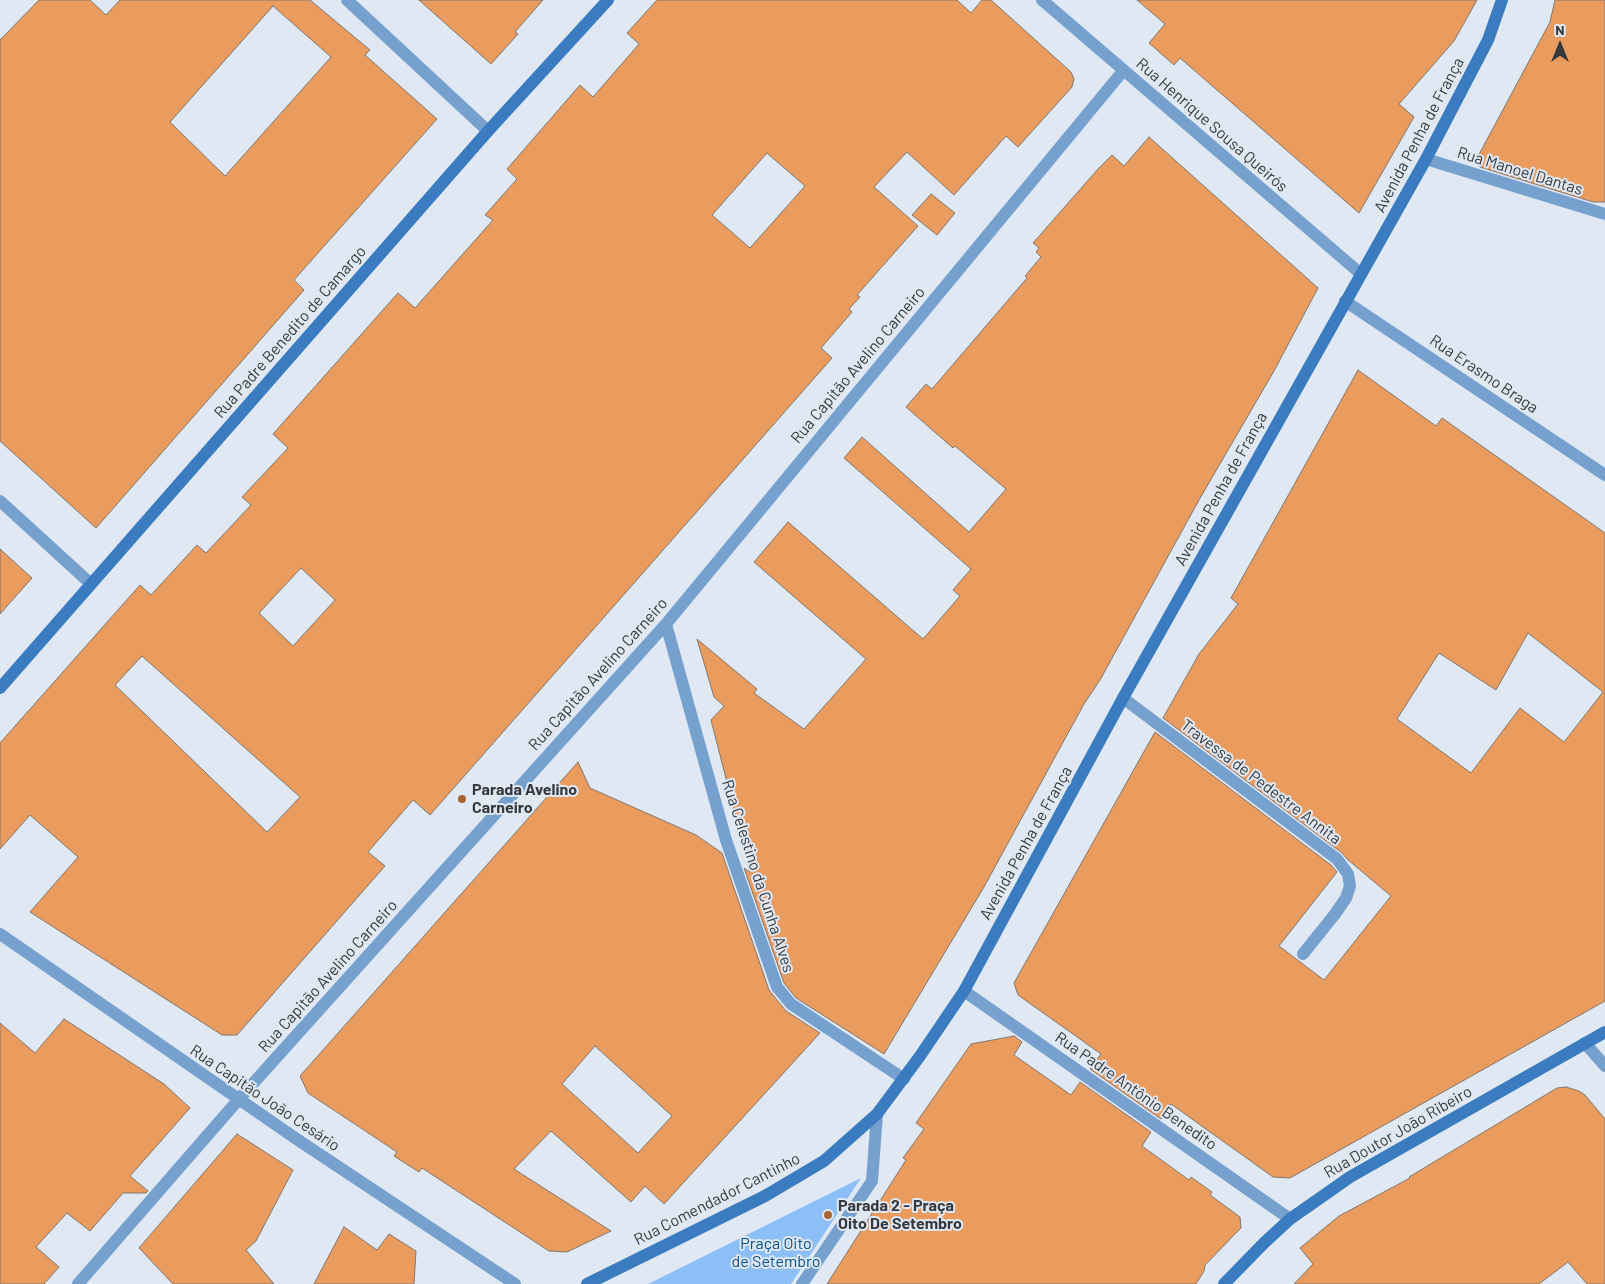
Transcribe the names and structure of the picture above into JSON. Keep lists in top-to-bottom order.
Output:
{
  "streets": {
    "main road": [
      "Avenida Penha de França",
      "Rua Padre Benedito de Camargo",
      "Rua Doutor João Ribeiro",
      "Rua Comendador Cantinho"
    ],
    "street": [
      "Rua Henrique Sousa Queirós",
      "Rua Manoel Dantas",
      "Rua Capitão Avelino Carneiro",
      "Rua Erasmo Braga",
      "Travessa de Pedestre Annita",
      "Rua Celestino da Cunha Alves",
      "Rua Padre Antônio Benedito",
      "Rua Capitão João Cesário"
    ]
  },
  "crossings": [
    ["Rua Henrique Sousa Queirós", "Avenida Penha de França"],
    ["Rua Henrique Sousa Queirós", "Rua Capitão Avelino Carneiro"],
    ["Avenida Penha de França", "Rua Manoel Dantas"],
    ["Avenida Penha de França", "Rua Erasmo Braga"],
    ["Avenida Penha de França", "Travessa de Pedestre Annita"],
    ["Avenida Penha de França", "Rua Padre Antônio Benedito"],
    ["Avenida Penha de França", "Rua Comendador Cantinho"],
    ["Rua Capitão Avelino Carneiro", "Rua Celestino da Cunha Alves"],
    ["Rua Capitão Avelino Carneiro", "Rua Capitão João Cesário"],
    ["Rua Celestino da Cunha Alves", "Rua Comendador Cantinho"],
    ["Rua Padre Antônio Benedito", "Rua Doutor João Ribeiro"],
    ["Rua Padre Antônio Benedito", "Rua Comendador Cantinho"]
  ],
  "parks": ["Praça Oito de Setembro"],
  "places": ["Parada Avelino Carneiro", "Parada 2 - Praça Oito De Setembro"],
  "north": "top"
}
